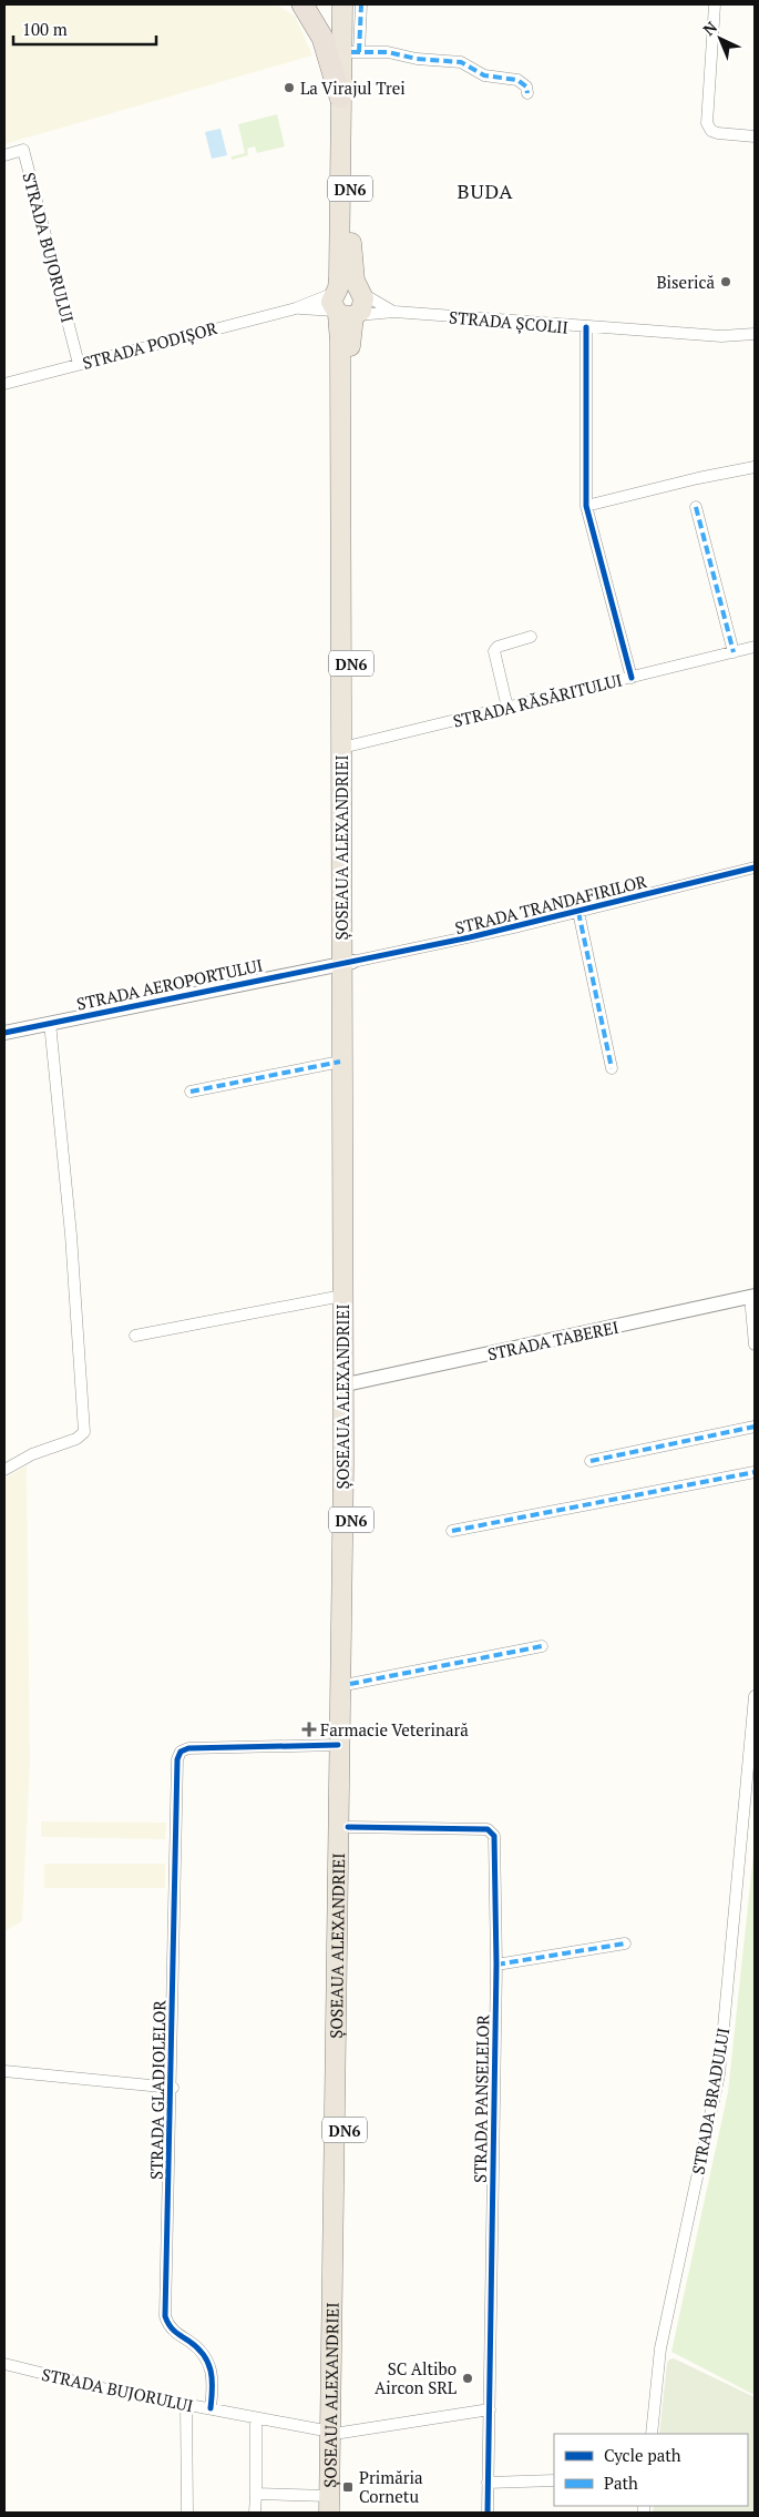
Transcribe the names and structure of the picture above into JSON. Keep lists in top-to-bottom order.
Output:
{
  "streets": {
    "highway": ["DN6", "ȘOSEAUA ALEXANDRIEI"],
    "street": [
      "STRADA BUJORULUI",
      "STRADA ȘCOLII",
      "STRADA PODIȘOR",
      "STRADA RĂSĂRITULUI",
      "STRADA TRANDAFIRILOR",
      "STRADA AEROPORTULUI",
      "STRADA TABEREI",
      "STRADA GLADIOLELOR",
      "STRADA PANSELELOR",
      "STRADA BRADULUI"
    ]
  },
  "crossings": [
    ["STRADA BUJORULUI", "STRADA PODIȘOR"],
    ["STRADA BUJORULUI", "ȘOSEAUA ALEXANDRIEI"],
    ["STRADA BUJORULUI", "STRADA GLADIOLELOR"],
    ["STRADA BUJORULUI", "STRADA PANSELELOR"],
    ["STRADA ȘCOLII", "STRADA PODIȘOR"],
    ["STRADA ȘCOLII", "ȘOSEAUA ALEXANDRIEI"],
    ["STRADA PODIȘOR", "ȘOSEAUA ALEXANDRIEI"],
    ["STRADA RĂSĂRITULUI", "ȘOSEAUA ALEXANDRIEI"],
    ["ȘOSEAUA ALEXANDRIEI", "STRADA TRANDAFIRILOR"],
    ["ȘOSEAUA ALEXANDRIEI", "STRADA AEROPORTULUI"],
    ["ȘOSEAUA ALEXANDRIEI", "STRADA TABEREI"],
    ["ȘOSEAUA ALEXANDRIEI", "STRADA GLADIOLELOR"],
    ["ȘOSEAUA ALEXANDRIEI", "STRADA PANSELELOR"],
    ["STRADA TRANDAFIRILOR", "STRADA AEROPORTULUI"]
  ],
  "districts": ["BUDA"],
  "places": {
    "other": ["La Virajul Trei", "Biserică", "SC Altibo Aircon SRL"],
    "health": ["Farmacie Veterinară"],
    "transit": ["Primăria Cornetu"]
  },
  "legend": ["Cycle path", "Path"],
  "scale_bar": "100 m",
  "north": "top left"
}
